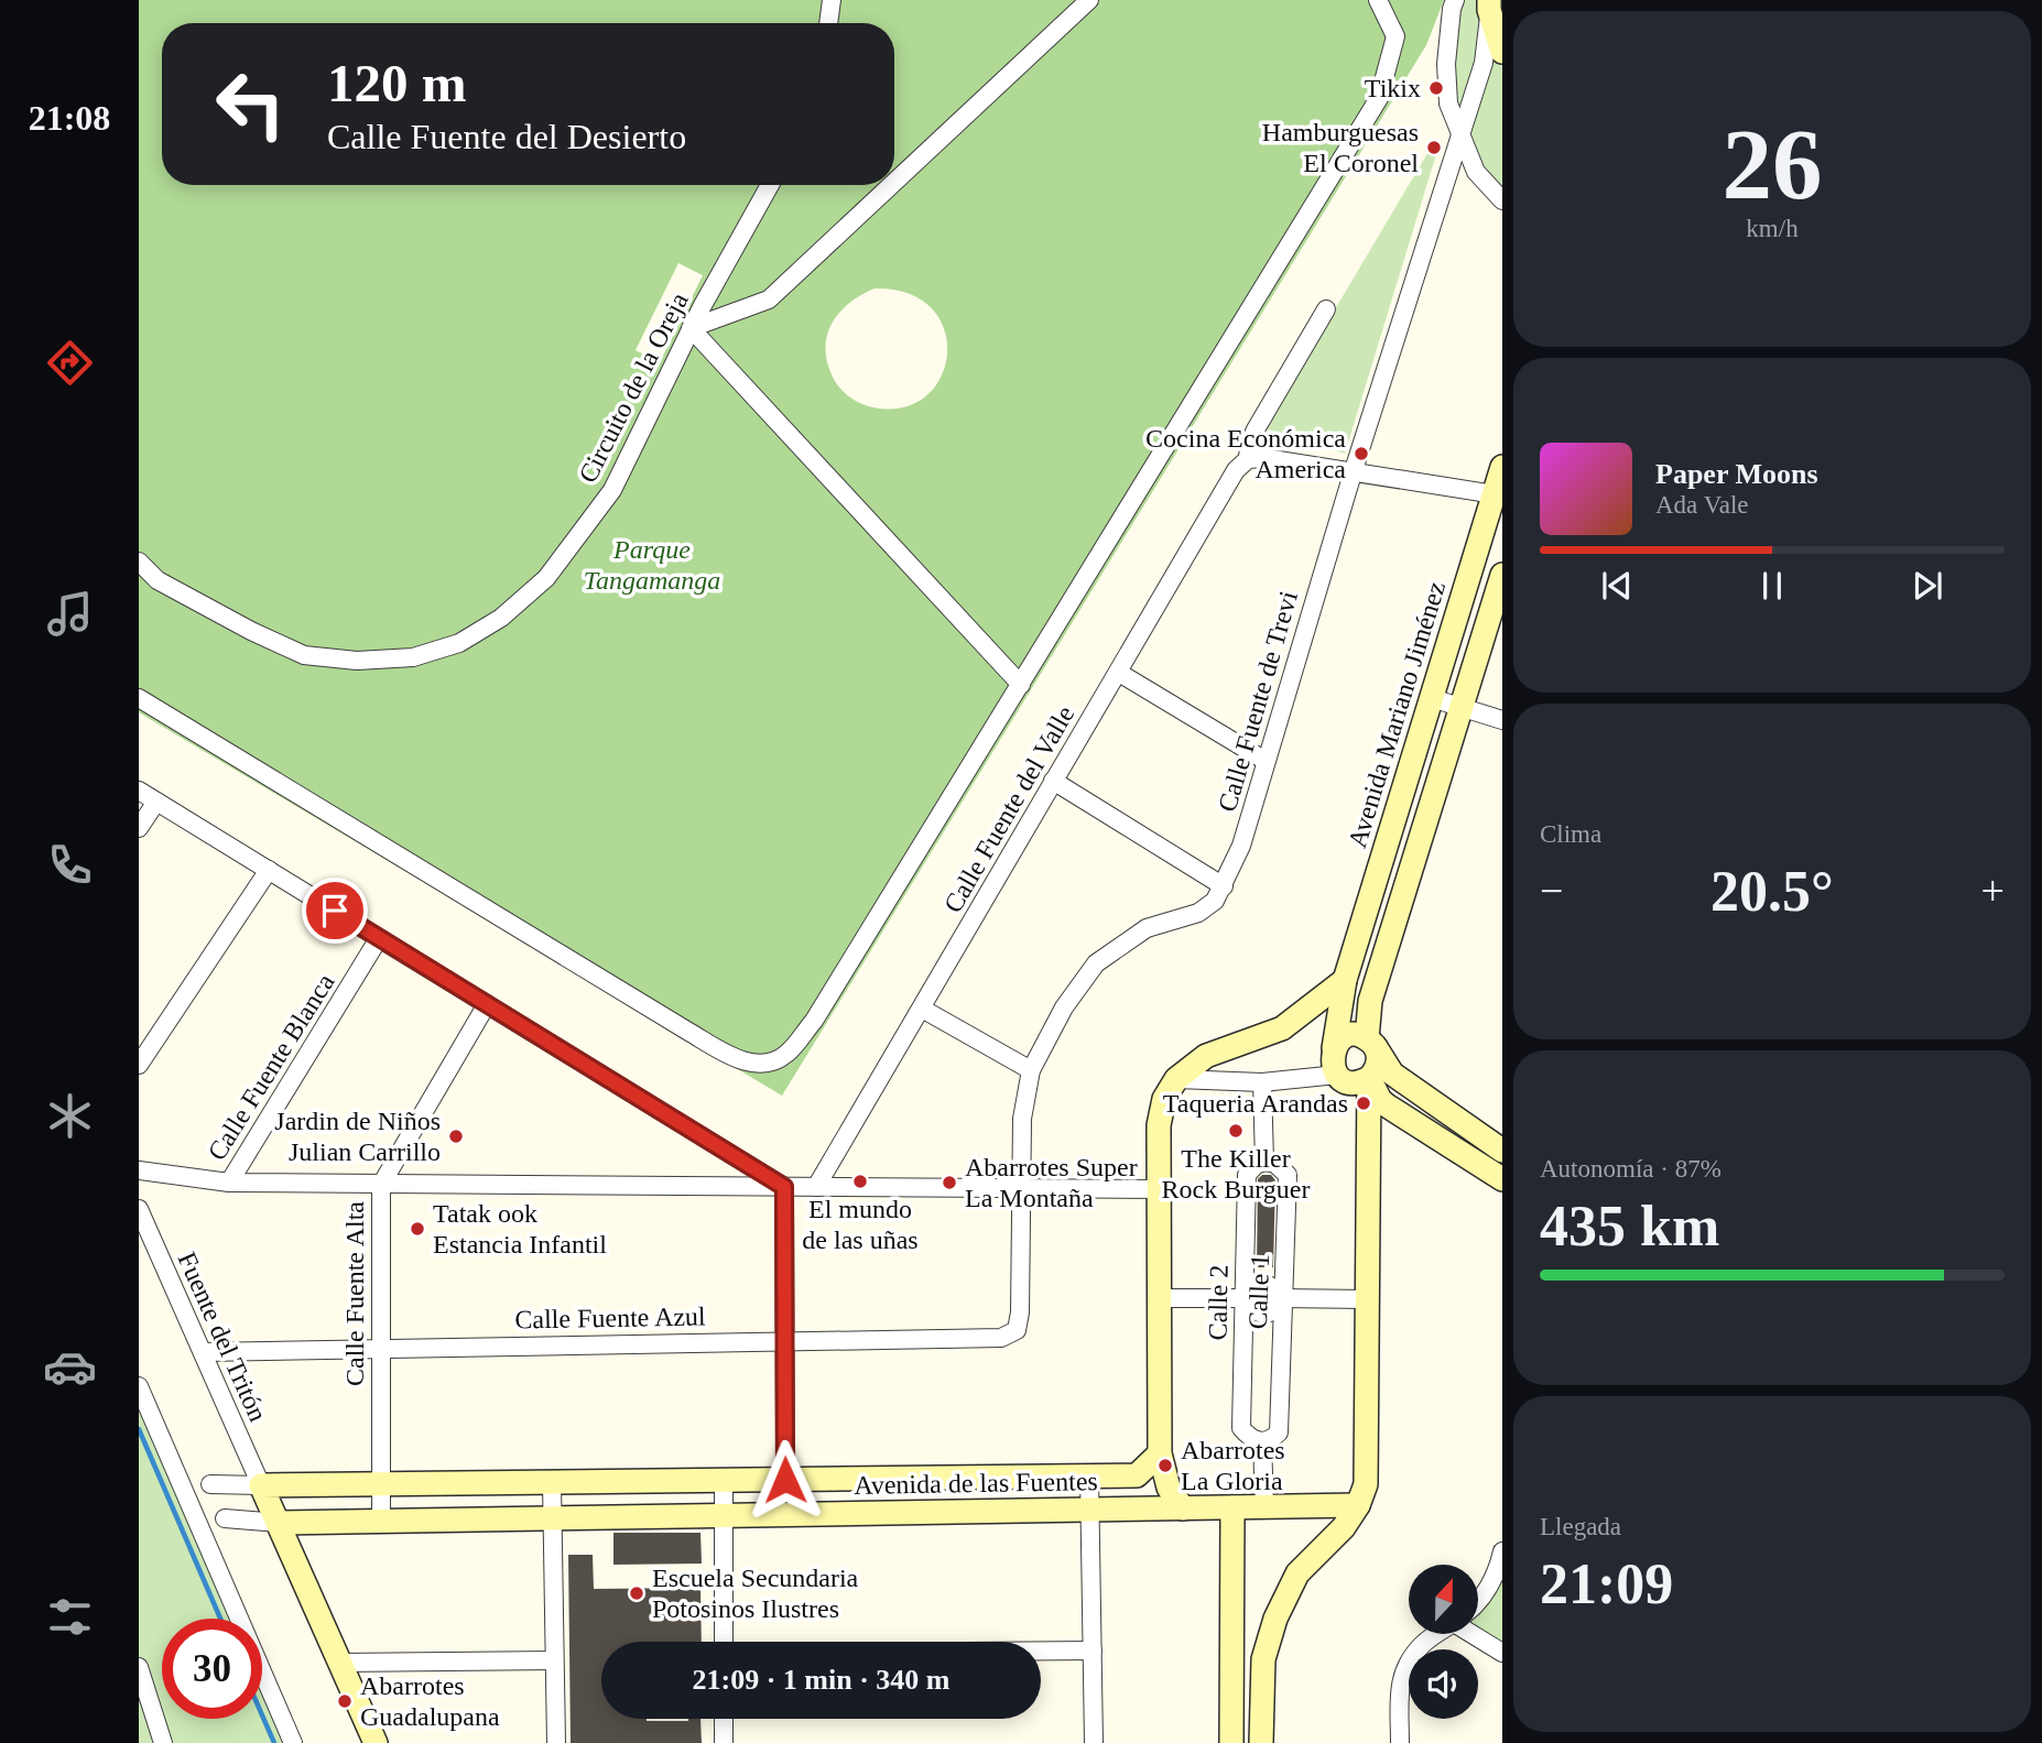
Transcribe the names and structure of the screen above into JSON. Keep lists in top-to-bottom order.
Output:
{
  "streets": {
    "street": [
      "Circuito de la Oreja",
      "Calle Fuente de Trevi",
      "Avenida Mariano Jiménez",
      "Calle Fuente del Valle",
      "Calle Fuente Blanca",
      "Calle 1",
      "Calle Fuente Alta",
      "Calle 2",
      "Calle Fuente Azul",
      "Fuente del Tritón",
      "Avenida de las Fuentes"
    ]
  },
  "crossings": [
    ["Calle Fuente de Trevi", "Calle Fuente Azul"],
    ["Calle 1", "Calle 2"],
    ["Calle Fuente Alta", "Calle Fuente Azul"],
    ["Calle Fuente Alta", "Avenida de las Fuentes"],
    ["Calle Fuente Azul", "Fuente del Tritón"],
    ["Fuente del Tritón", "Avenida de las Fuentes"]
  ],
  "parks": ["Parque Tangamanga"],
  "places": [
    "Tikix",
    "Hamburguesas El Coronel",
    "Cocina Económica America",
    "Taqueria Arandas",
    "The Killer Rock Burguer",
    "Jardin de Niños Julian Carrillo",
    "El mundo de las uñas",
    "Abarrotes Super La Montaña",
    "Tatak ook Estancia Infantil",
    "Abarrotes La Gloria",
    "Escuela Secundaria Potosinos Ilustres",
    "Abarrotes Guadalupana"
  ],
  "north": "top",
  "page": {
    "tabs": "21:08",
    "tile": [
      ["26", "km/h"],
      "Clima",
      ["Autonomía · 87%", "435 km"],
      ["Llegada", "21:09"]
    ],
    "turn": ["120 m", "Calle Fuente del Desierto"],
    "song": ["Paper Moons", "Ada Vale"],
    "heat": ["−", "20.5°", "+"],
    "limit": "30",
    "trip": "21:09 · 1 min · 340 m"
  }
}
